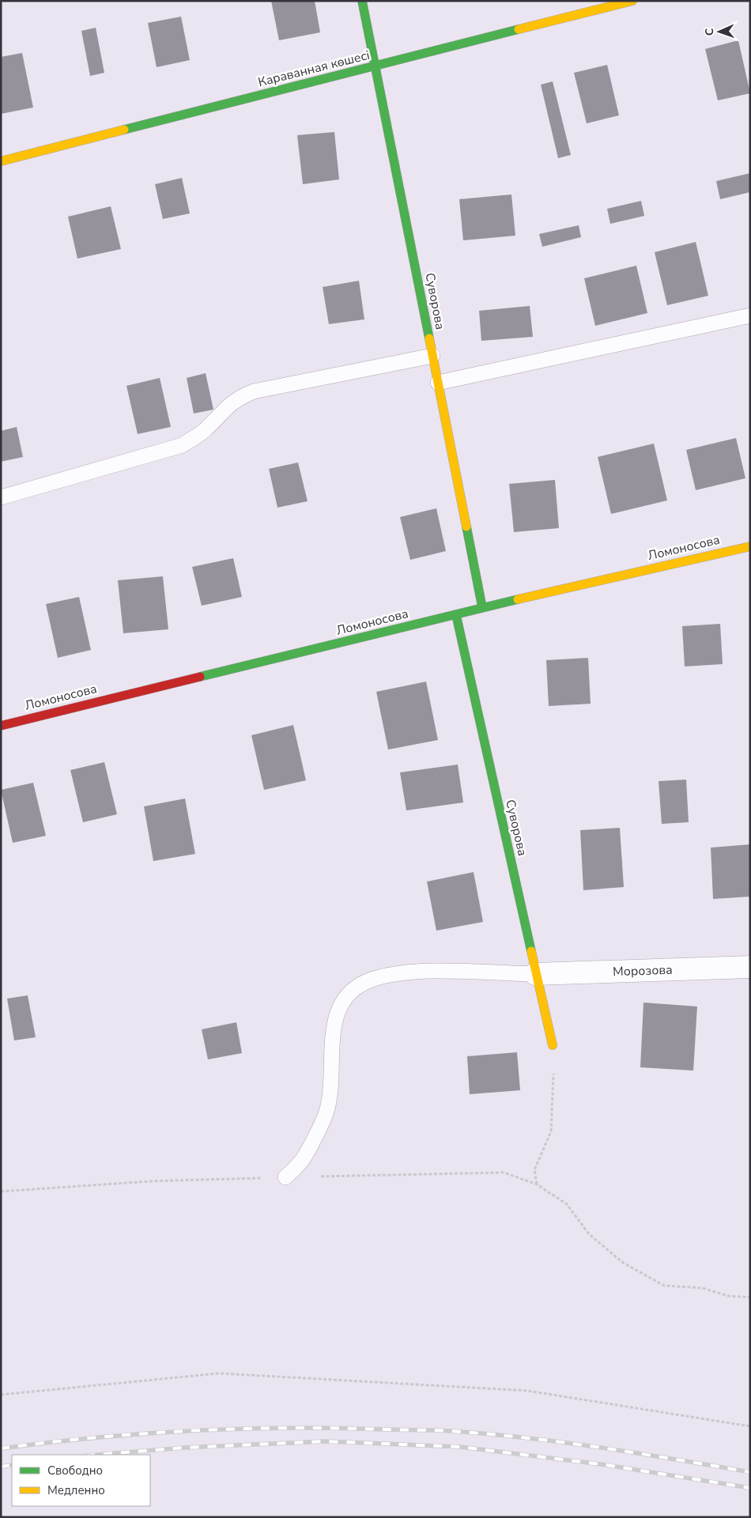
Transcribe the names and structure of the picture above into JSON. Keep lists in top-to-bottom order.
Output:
{
  "streets": {
    "street": [
      "Караванная көшесі",
      "Суворова",
      "Ломоносова",
      "Морозова"
    ]
  },
  "crossings": [
    ["Караванная көшесі", "Суворова"],
    ["Суворова", "Ломоносова"],
    ["Суворова", "Морозова"]
  ],
  "legend": ["Свободно", "Медленно"],
  "north": "left"
}
